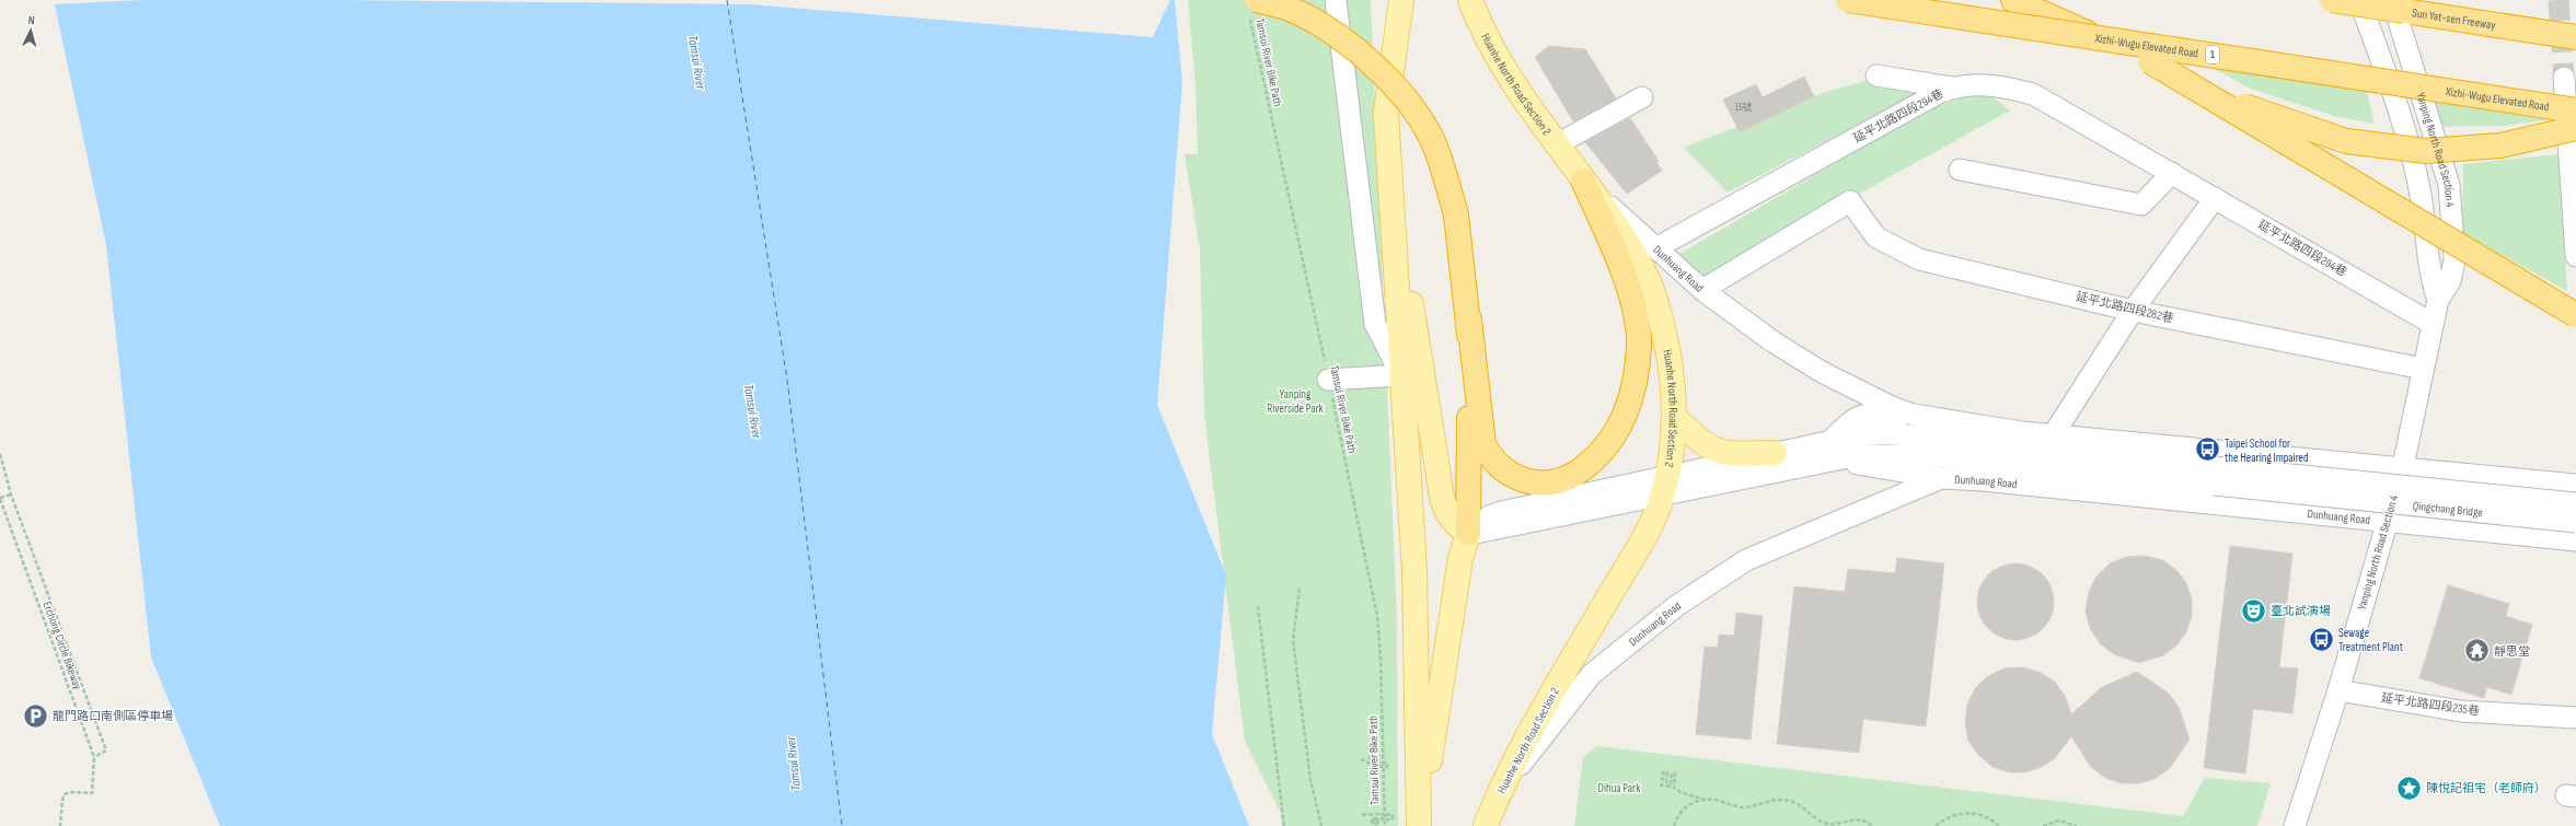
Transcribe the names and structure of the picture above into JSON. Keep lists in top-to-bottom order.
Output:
{
  "streets": {
    "highway": ["Sun Yat-sen Freeway", "Xizhi-Wugu Elevated Road", "1"],
    "main road": ["Huanhe North Road Section 2"],
    "street": [
      "延平北路四段294巷",
      "Yanping North Road Section 4",
      "Dunhuang Road",
      "延平北路四段282巷",
      "Qingchang Bridge",
      "延平北路四段235巷"
    ],
    "path": ["Tamsui River Bike Path", "Erchong Circle Bikeway"]
  },
  "crossings": [
    ["Sun Yat-sen Freeway", "Yanping North Road Section 4"],
    ["Huanhe North Road Section 2", "Dunhuang Road"],
    ["延平北路四段294巷", "Yanping North Road Section 4"],
    ["延平北路四段294巷", "Dunhuang Road"],
    ["Yanping North Road Section 4", "Dunhuang Road"],
    ["Yanping North Road Section 4", "延平北路四段282巷"],
    ["Yanping North Road Section 4", "延平北路四段235巷"],
    ["Dunhuang Road", "延平北路四段282巷"]
  ],
  "water": ["Tamsui River"],
  "parks": ["Yanping Riverside Park", "Dihua Park"],
  "places": {
    "bus stop": ["Taipei School for the Hearing Impaired", "Sewage Treatment Plant"],
    "theatre": ["臺北試演場"],
    "temple": ["靜思堂"],
    "parking": ["龍門路口南側區停車場"],
    "place": ["陳悅記祖宅（老師府）"]
  },
  "house_numbers": ["15號"],
  "north": "top"
}
